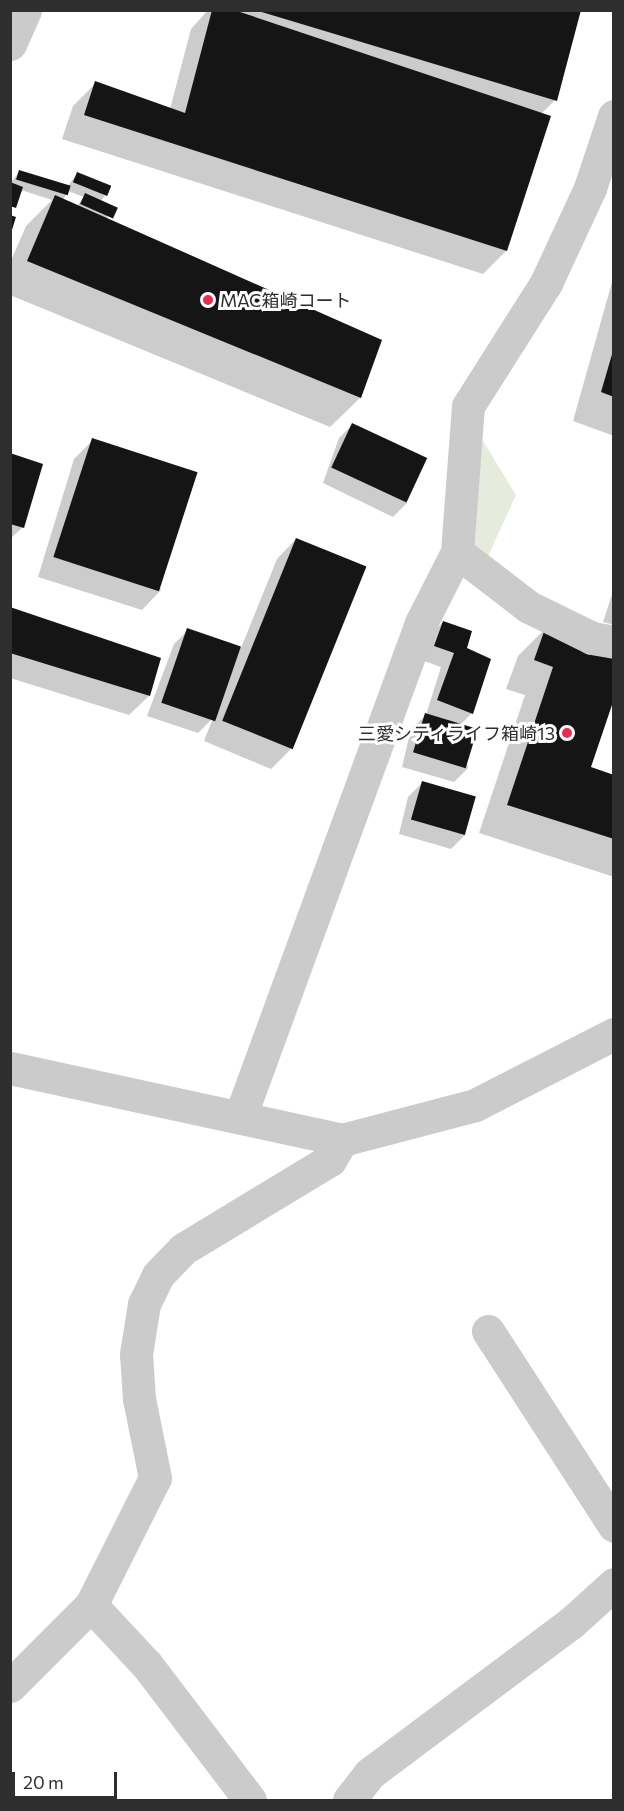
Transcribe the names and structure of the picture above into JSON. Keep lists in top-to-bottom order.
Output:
{
  "places": ["MAC箱崎コート", "三愛シティライフ箱崎13"],
  "scale_bar": "20 m"
}
